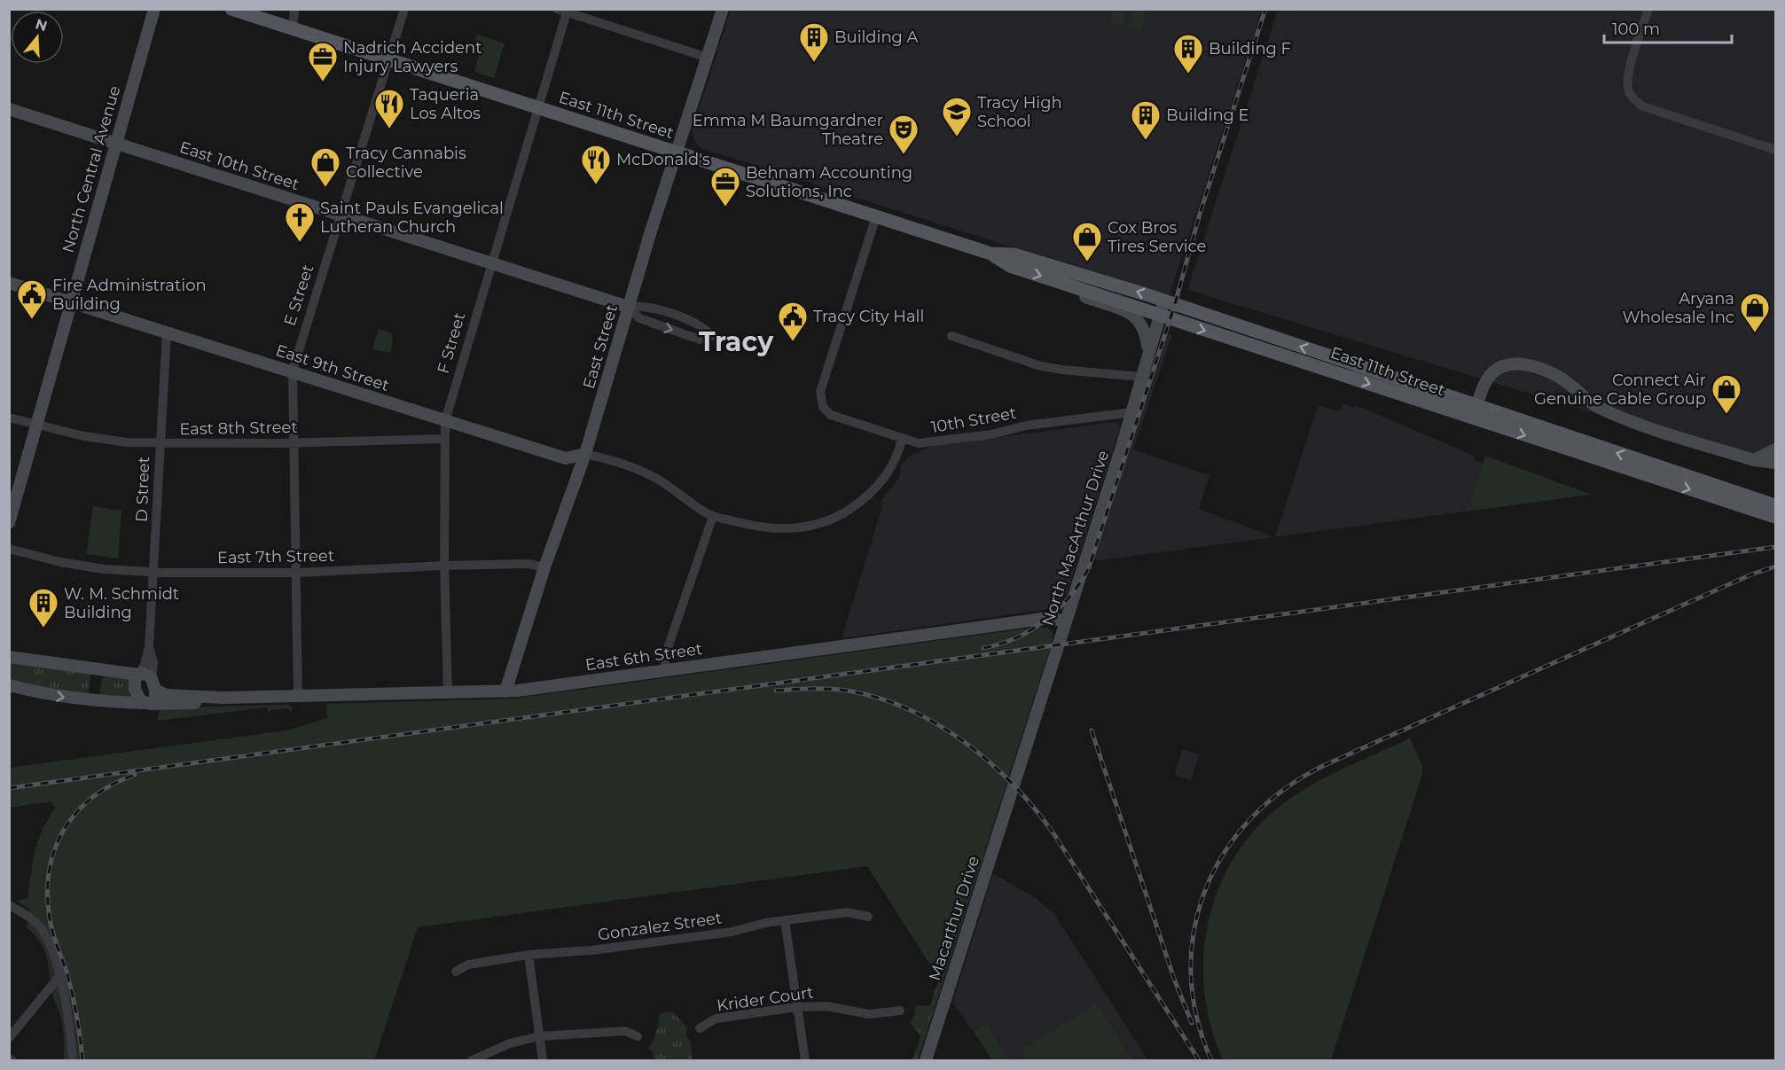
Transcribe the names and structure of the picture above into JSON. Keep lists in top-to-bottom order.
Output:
{
  "streets": {
    "main road": ["East 11th Street"],
    "street": [
      "East 10th Street",
      "North Central Avenue",
      "E Street",
      "F Street",
      "East Street",
      "East 9th Street",
      "10th Street",
      "East 8th Street",
      "D Street",
      "North MacArthur Drive",
      "East 7th Street",
      "East 6th Street",
      "Macarthur Drive",
      "Gonzalez Street",
      "Krider Court"
    ]
  },
  "crossings": [
    ["East 11th Street", "E Street"],
    ["East 11th Street", "F Street"],
    ["East 11th Street", "East Street"],
    ["East 11th Street", "10th Street"],
    ["East 11th Street", "North MacArthur Drive"],
    ["East 10th Street", "North Central Avenue"],
    ["East 10th Street", "E Street"],
    ["East 10th Street", "F Street"],
    ["East 10th Street", "East Street"],
    ["North Central Avenue", "East 9th Street"],
    ["North Central Avenue", "East 8th Street"],
    ["E Street", "East 9th Street"],
    ["E Street", "East 8th Street"],
    ["E Street", "East 7th Street"],
    ["E Street", "East 6th Street"],
    ["F Street", "East 9th Street"],
    ["F Street", "East 8th Street"],
    ["F Street", "East 7th Street"],
    ["F Street", "East 6th Street"],
    ["East Street", "East 9th Street"],
    ["East Street", "East 7th Street"],
    ["East Street", "East 6th Street"],
    ["East 9th Street", "D Street"],
    ["10th Street", "North MacArthur Drive"],
    ["East 8th Street", "D Street"],
    ["D Street", "East 7th Street"],
    ["D Street", "East 6th Street"],
    ["North MacArthur Drive", "East 6th Street"],
    ["North MacArthur Drive", "Macarthur Drive"]
  ],
  "districts": ["Tracy"],
  "places": {
    "building": [
      "Building A",
      "Building F",
      "Building E",
      "W. M. Schmidt Building"
    ],
    "office": ["Nadrich Accident Injury Lawyers", "Behnam Accounting Solutions, Inc"],
    "restaurant": ["Taqueria Los Altos", "McDonald's"],
    "school or university": ["Tracy High School"],
    "theatre": ["Emma M Baumgardner Theatre"],
    "shop": [
      "Tracy Cannabis Collective",
      "Cox Bros Tires Service",
      "Aryana Wholesale Inc",
      "Connect Air Genuine Cable Group"
    ],
    "church": ["Saint Pauls Evangelical Lutheran Church"],
    "public building": ["Fire Administration Building", "Tracy City Hall"]
  },
  "scale_bar": "100 m",
  "north": "top"
}
